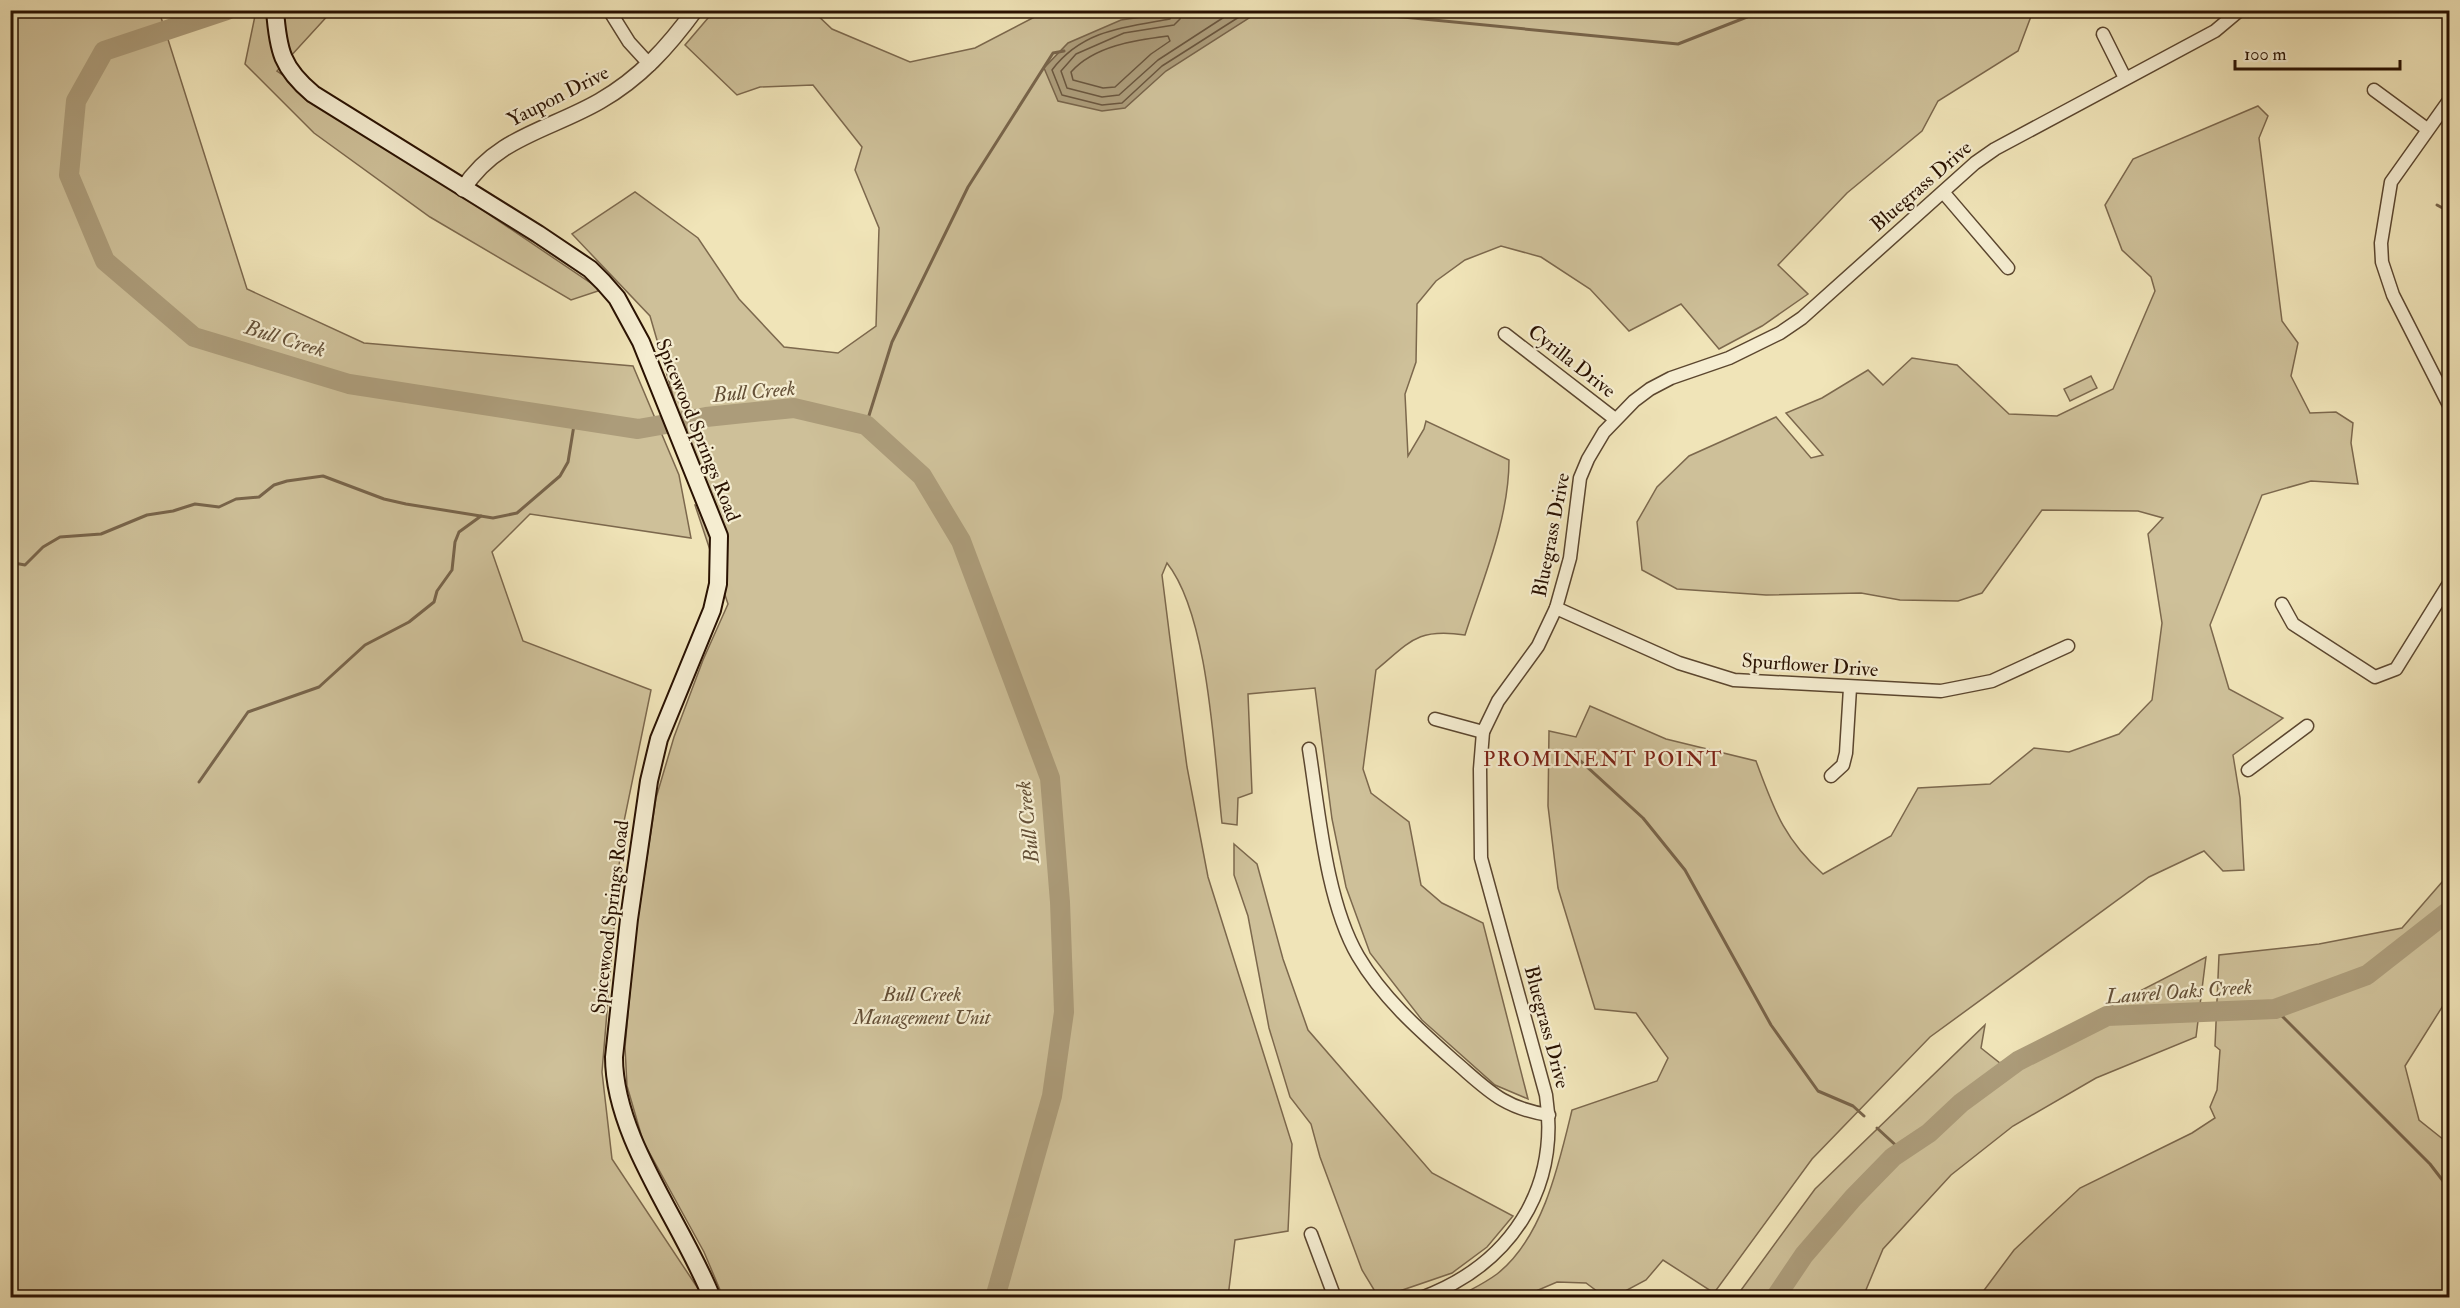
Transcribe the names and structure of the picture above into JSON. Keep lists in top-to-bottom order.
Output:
{
  "streets": {
    "main road": ["Spicewood Springs Road"],
    "street": [
      "Yaupon Drive",
      "Bluegrass Drive",
      "Cyrilla Drive",
      "Spurflower Drive"
    ]
  },
  "crossings": [
    ["Yaupon Drive", "Spicewood Springs Road"],
    ["Bluegrass Drive", "Cyrilla Drive"],
    ["Bluegrass Drive", "Spurflower Drive"]
  ],
  "districts": ["PROMINENT POINT"],
  "water": ["Bull Creek", "Laurel Oaks Creek"],
  "parks": ["Bull Creek Management Unit"],
  "scale_bar": "100 m"
}
